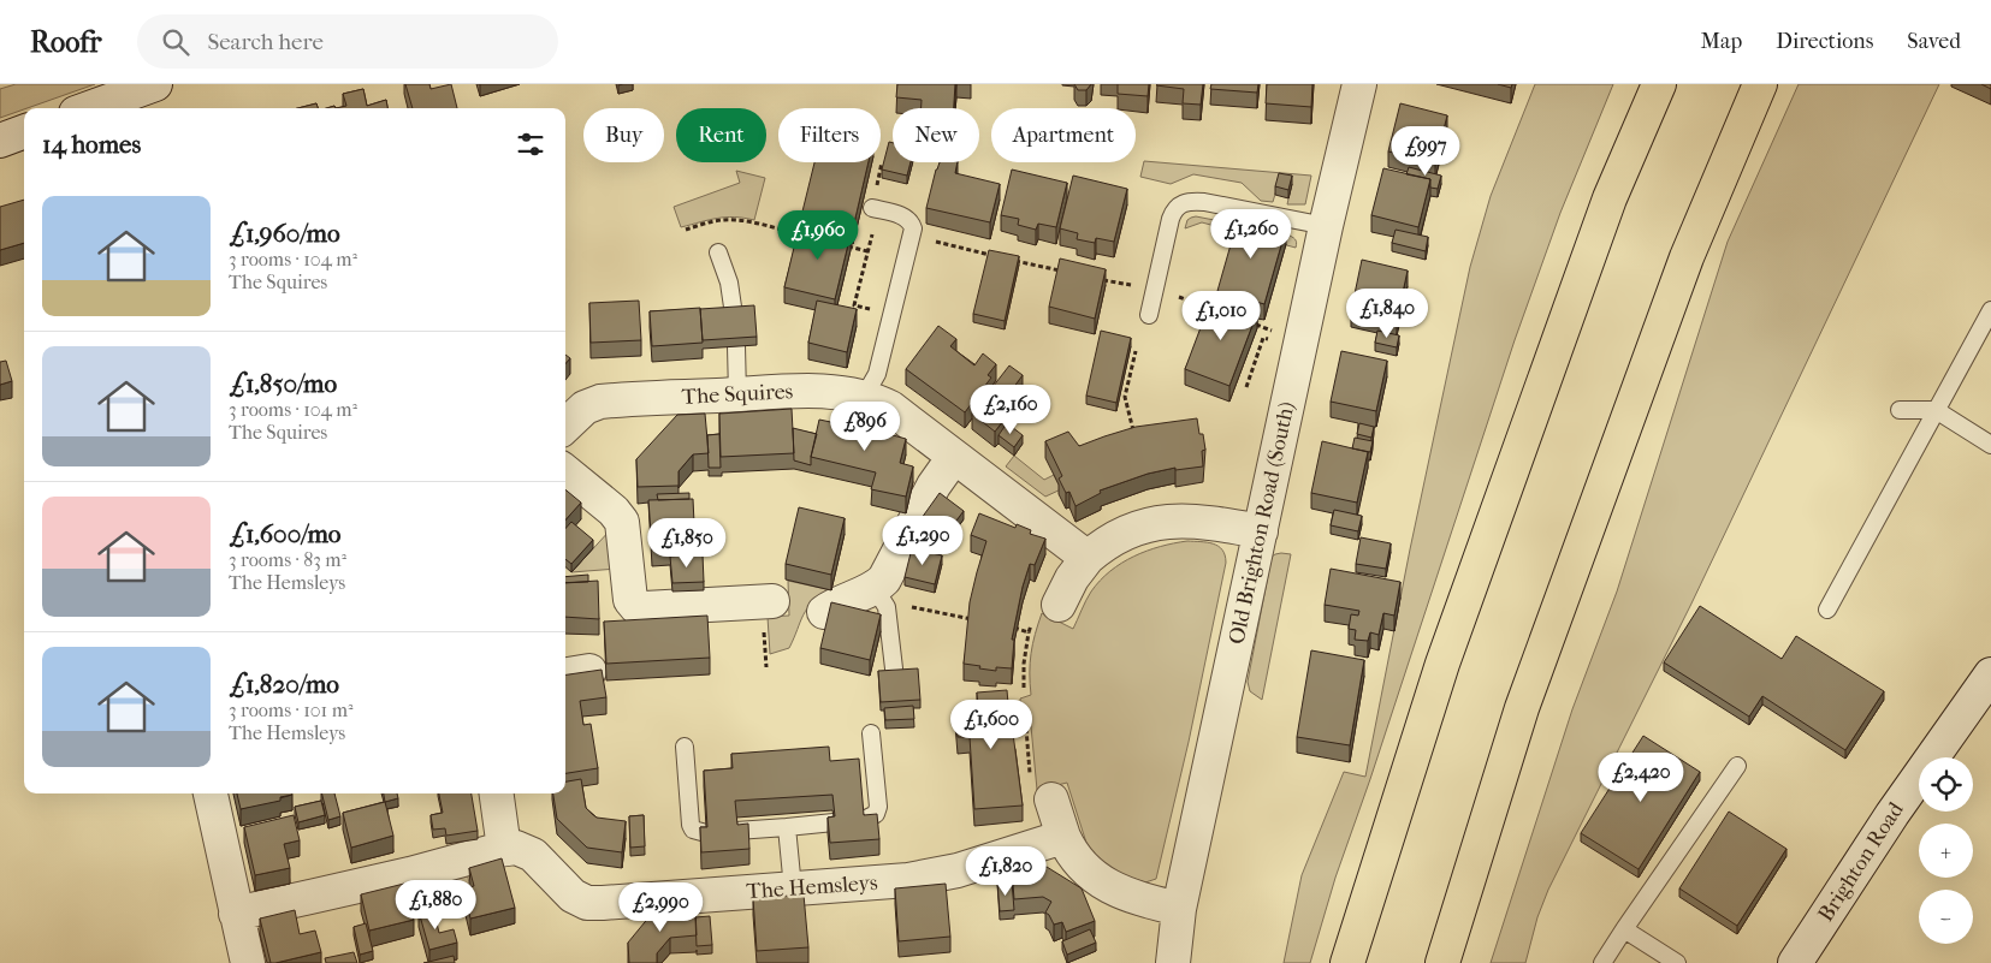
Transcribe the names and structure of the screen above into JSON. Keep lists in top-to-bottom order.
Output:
{
  "streets": {
    "street": [
      "The Squires",
      "Old Brighton Road (South)",
      "Brighton Road",
      "The Hemsleys"
    ]
  },
  "page": {
    "header": "Roofr",
    "search": "Search here",
    "nav": ["Map", "Directions", "Saved"],
    "chip": [
      "Buy",
      "Rent",
      "Filters",
      "New",
      "Apartment"
    ],
    "heading": "14 homes",
    "price": [
      "£997",
      "£1,260",
      "£1,960",
      "£1,840",
      "£1,010",
      "£2,160",
      "£896",
      "£1,290",
      "£1,850",
      "£1,600",
      "£2,420",
      "£1,820",
      "£1,880",
      "£2,990"
    ],
    "list": [
      {
        "name": "£1,960/mo",
        "note": "3 rooms · 104 m² · The Squires"
      },
      {
        "name": "£1,850/mo",
        "note": "3 rooms · 104 m² · The Squires"
      },
      {
        "name": "£1,600/mo",
        "note": "3 rooms · 83 m² · The Hemsleys"
      },
      {
        "name": "£1,820/mo",
        "note": "3 rooms · 101 m² · The Hemsleys"
      }
    ],
    "map_buttons": ["+", "−"]
  }
}
